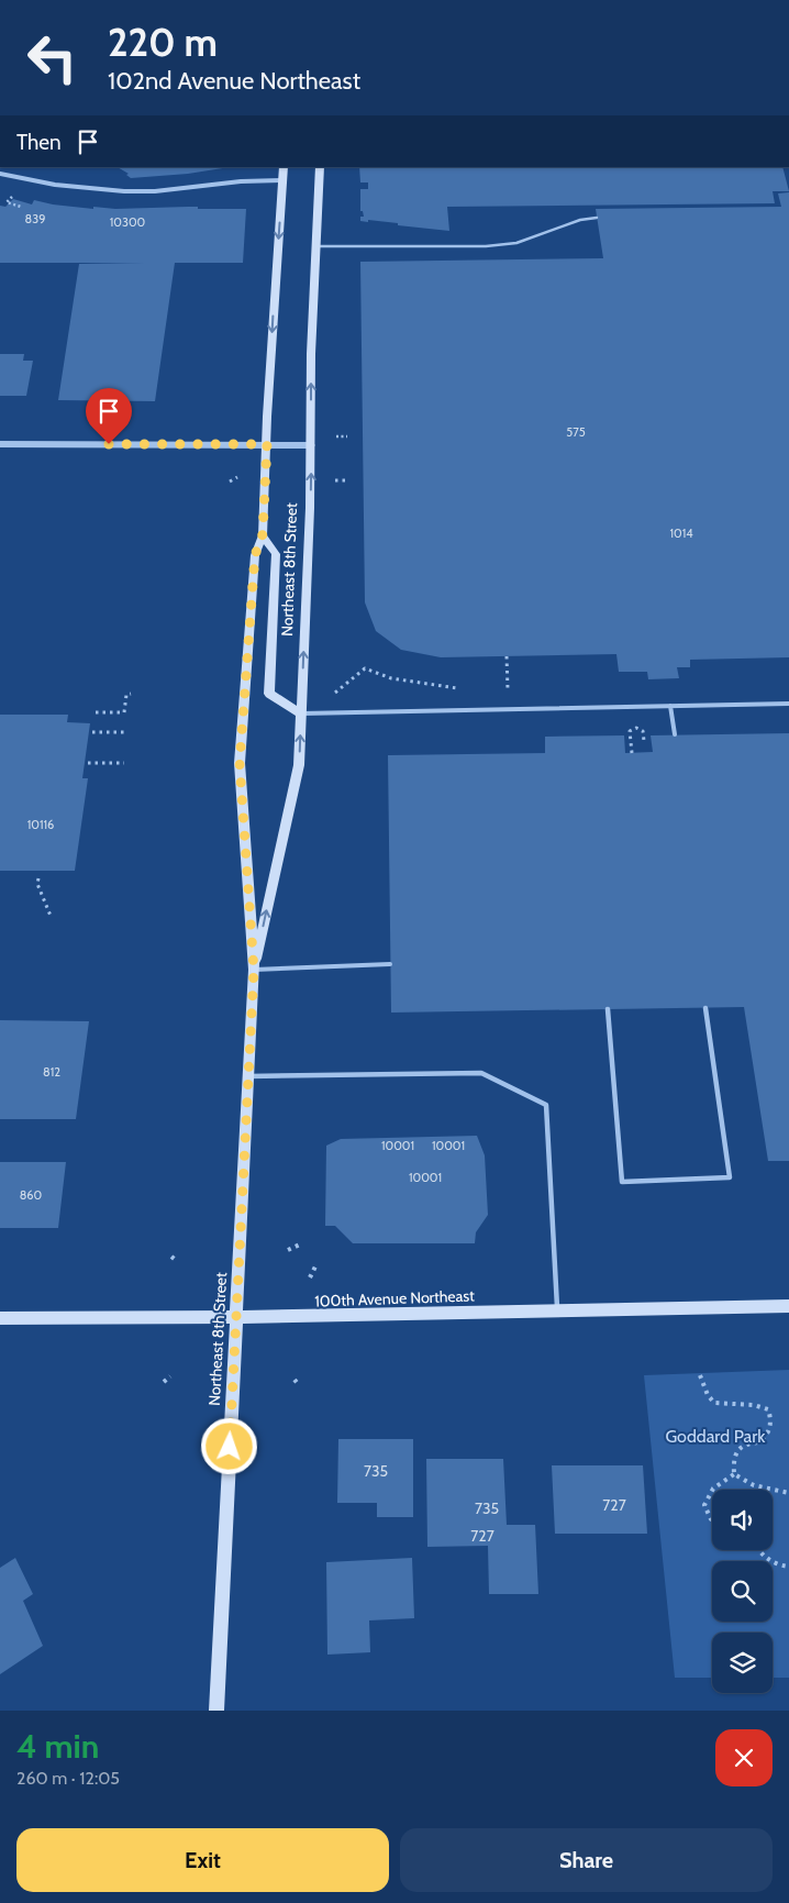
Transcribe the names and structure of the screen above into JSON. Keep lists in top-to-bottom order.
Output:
{
  "streets": {
    "main road": ["Northeast 8th Street", "100th Avenue Northeast"]
  },
  "crossings": [
    ["Northeast 8th Street", "100th Avenue Northeast"]
  ],
  "parks": ["Goddard Park"],
  "house_numbers": [
    "839",
    "10300",
    "575",
    "1014",
    "10116",
    "812",
    "10001",
    "10001",
    "10001",
    "860",
    "735",
    "727",
    "735",
    "727"
  ],
  "page": {
    "turn": ["220 m", "102nd Avenue Northeast"],
    "then": "Then",
    "heading": ["4 min", "260 m · 12:05"],
    "buttons": ["Exit", "Share"]
  }
}
